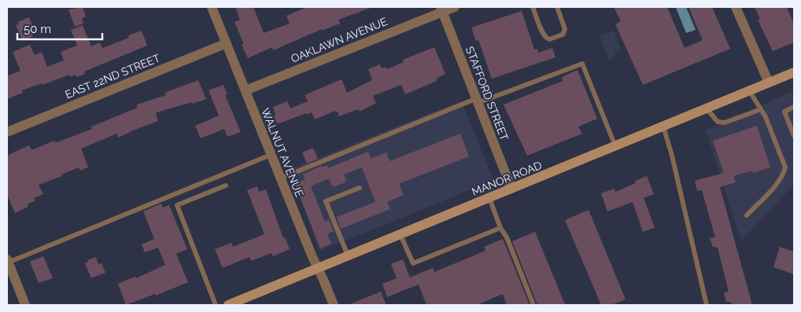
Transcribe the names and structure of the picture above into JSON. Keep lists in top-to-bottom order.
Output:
{
  "streets": {
    "main road": ["MANOR ROAD"],
    "street": [
      "OAKLAWN AVENUE",
      "EAST 22ND STREET",
      "STAFFORD STREET",
      "WALNUT AVENUE"
    ]
  },
  "crossings": [
    ["OAKLAWN AVENUE", "STAFFORD STREET"],
    ["OAKLAWN AVENUE", "WALNUT AVENUE"],
    ["EAST 22ND STREET", "WALNUT AVENUE"],
    ["STAFFORD STREET", "MANOR ROAD"],
    ["WALNUT AVENUE", "MANOR ROAD"]
  ],
  "scale_bar": "50 m"
}
